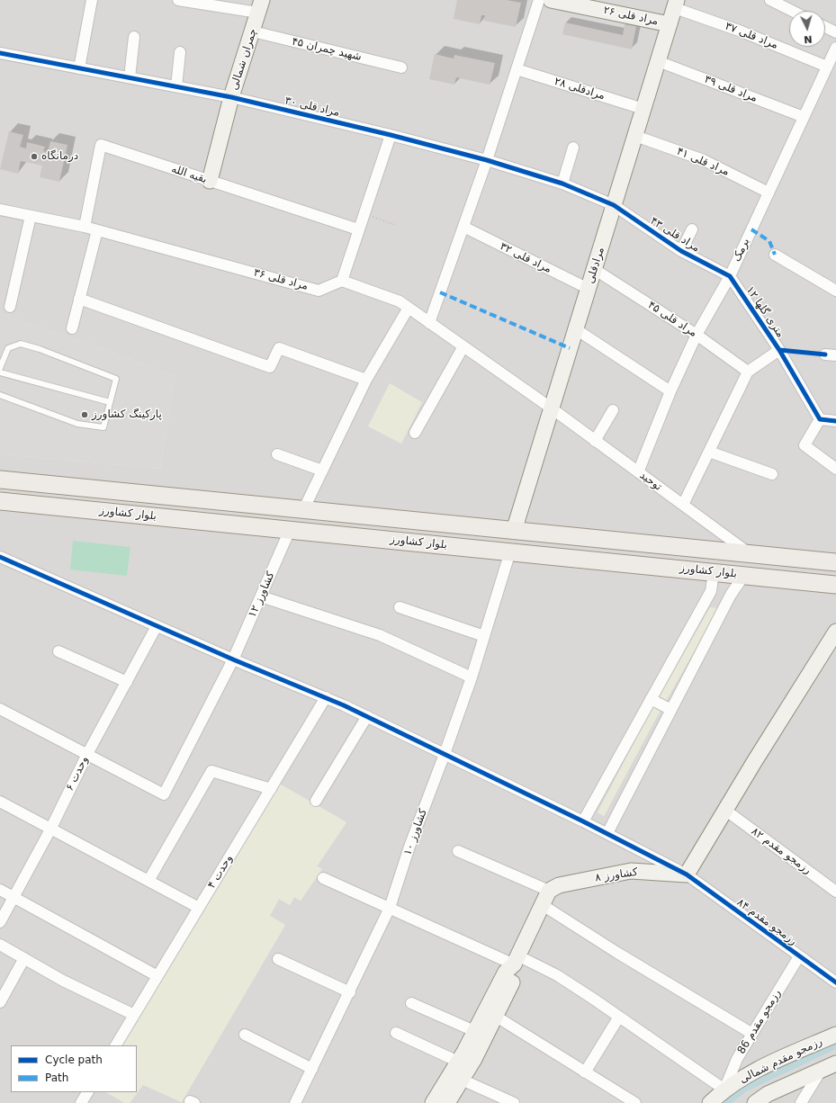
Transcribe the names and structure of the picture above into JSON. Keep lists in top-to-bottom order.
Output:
{
  "streets": {
    "main road": ["بلوار کشاورز"],
    "street": [
      "مراد قلی ۲۶",
      "مراد قلی ۳۷",
      "شهید چمران ۴۵",
      "چمران شمالی",
      "مرادقلی ۲۸",
      "مراد قلی ۳۹",
      "مراد قلی ۳۰",
      "مراد قلی ۴۱",
      "بقیه الله",
      "مراد قلی ۴۳",
      "برمک",
      "مراد قلی ۳۲",
      "مرادقلی",
      "مراد قلی ۳۶",
      "۱۲ متری گلها",
      "مراد قلی ۴۵",
      "توحید",
      "کشاورز ۱۲",
      "وحدت ۶",
      "کشاورز ۱۰",
      "رزمجو مقدم ۸۲",
      "وحدت ۴",
      "کشاورز ۸",
      "رزمجو مقدم ۸۴",
      "رزمجو مقدم 86",
      "رزمجو مقدم شمالی"
    ]
  },
  "crossings": [
    ["مراد قلی ۲۶", "مرادقلی"],
    ["مراد قلی ۳۷", "برمک"],
    ["مراد قلی ۳۷", "مرادقلی"],
    ["شهید چمران ۴۵", "چمران شمالی"],
    ["چمران شمالی", "مراد قلی ۳۰"],
    ["چمران شمالی", "بقیه الله"],
    ["مرادقلی ۲۸", "مرادقلی"],
    ["مراد قلی ۳۹", "برمک"],
    ["مراد قلی ۳۹", "مرادقلی"],
    ["مراد قلی ۳۰", "مراد قلی ۴۳"],
    ["مراد قلی ۳۰", "مرادقلی"],
    ["مراد قلی ۴۱", "برمک"],
    ["مراد قلی ۴۱", "مرادقلی"],
    ["بقیه الله", "مراد قلی ۳۶"],
    ["مراد قلی ۴۳", "برمک"],
    ["مراد قلی ۴۳", "مرادقلی"],
    ["مراد قلی ۴۳", "۱۲ متری گلها"],
    ["برمک", "۱۲ متری گلها"],
    ["برمک", "مراد قلی ۴۵"],
    ["برمک", "توحید"],
    ["مراد قلی ۳۲", "مرادقلی"],
    ["مرادقلی", "مراد قلی ۴۵"],
    ["مرادقلی", "توحید"],
    ["مرادقلی", "بلوار کشاورز"],
    ["توحید", "بلوار کشاورز"],
    ["بلوار کشاورز", "کشاورز ۱۲"],
    ["بلوار کشاورز", "کشاورز ۱۰"],
    ["کشاورز ۱۲", "وحدت ۶"],
    ["کشاورز ۱۲", "رزمجو مقدم ۸۴"],
    ["وحدت ۶", "رزمجو مقدم ۸۴"],
    ["کشاورز ۱۰", "رزمجو مقدم ۸۴"],
    ["وحدت ۴", "رزمجو مقدم ۸۴"],
    ["کشاورز ۸", "رزمجو مقدم ۸۴"],
    ["رزمجو مقدم ۸۴", "رزمجو مقدم 86"],
    ["رزمجو مقدم 86", "رزمجو مقدم شمالی"]
  ],
  "places": ["درمانگاه", "پارکینگ کشاورز"],
  "legend": ["Cycle path", "Path"],
  "north": "bottom"
}
